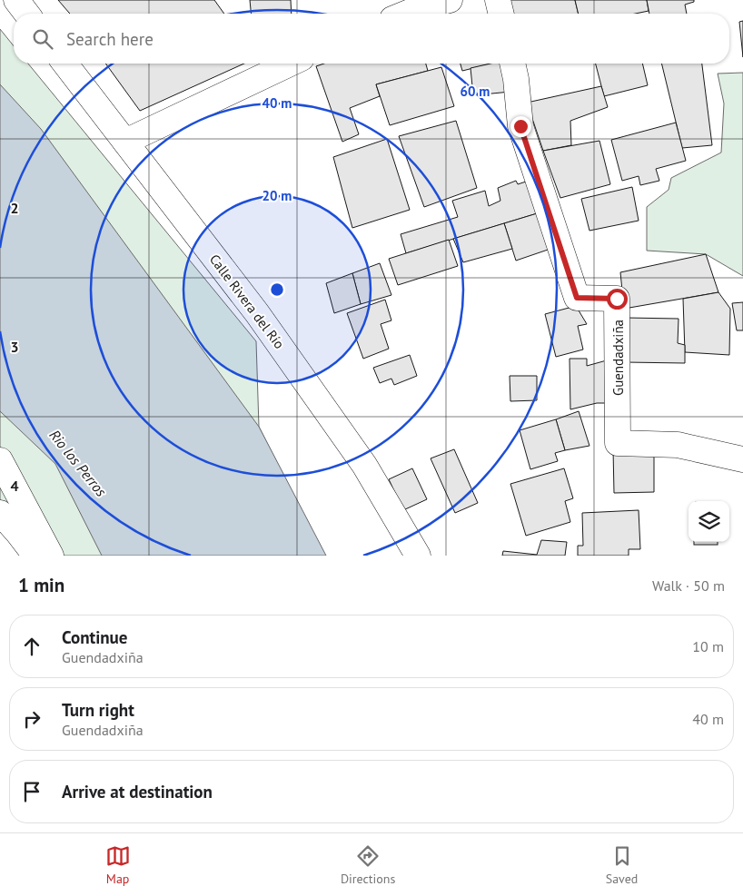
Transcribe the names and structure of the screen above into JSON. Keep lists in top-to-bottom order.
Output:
{
  "streets": {
    "street": ["Calle Rivera del Río", "Guendadxiña"]
  },
  "water": ["Rio los Perros"],
  "page": {
    "search": "Search here",
    "heading": ["1 min", "Walk · 50 m"],
    "list": [
      ["Continue", "Guendadxiña", "10 m"],
      ["Turn right", "Guendadxiña", "40 m"],
      "Arrive at destination"
    ],
    "nav": ["Map", "Directions", "Saved"]
  },
  "grid": {
    "rows": ["2", "3", "4"]
  },
  "rings": ["60 m", "40 m", "20 m"]
}
